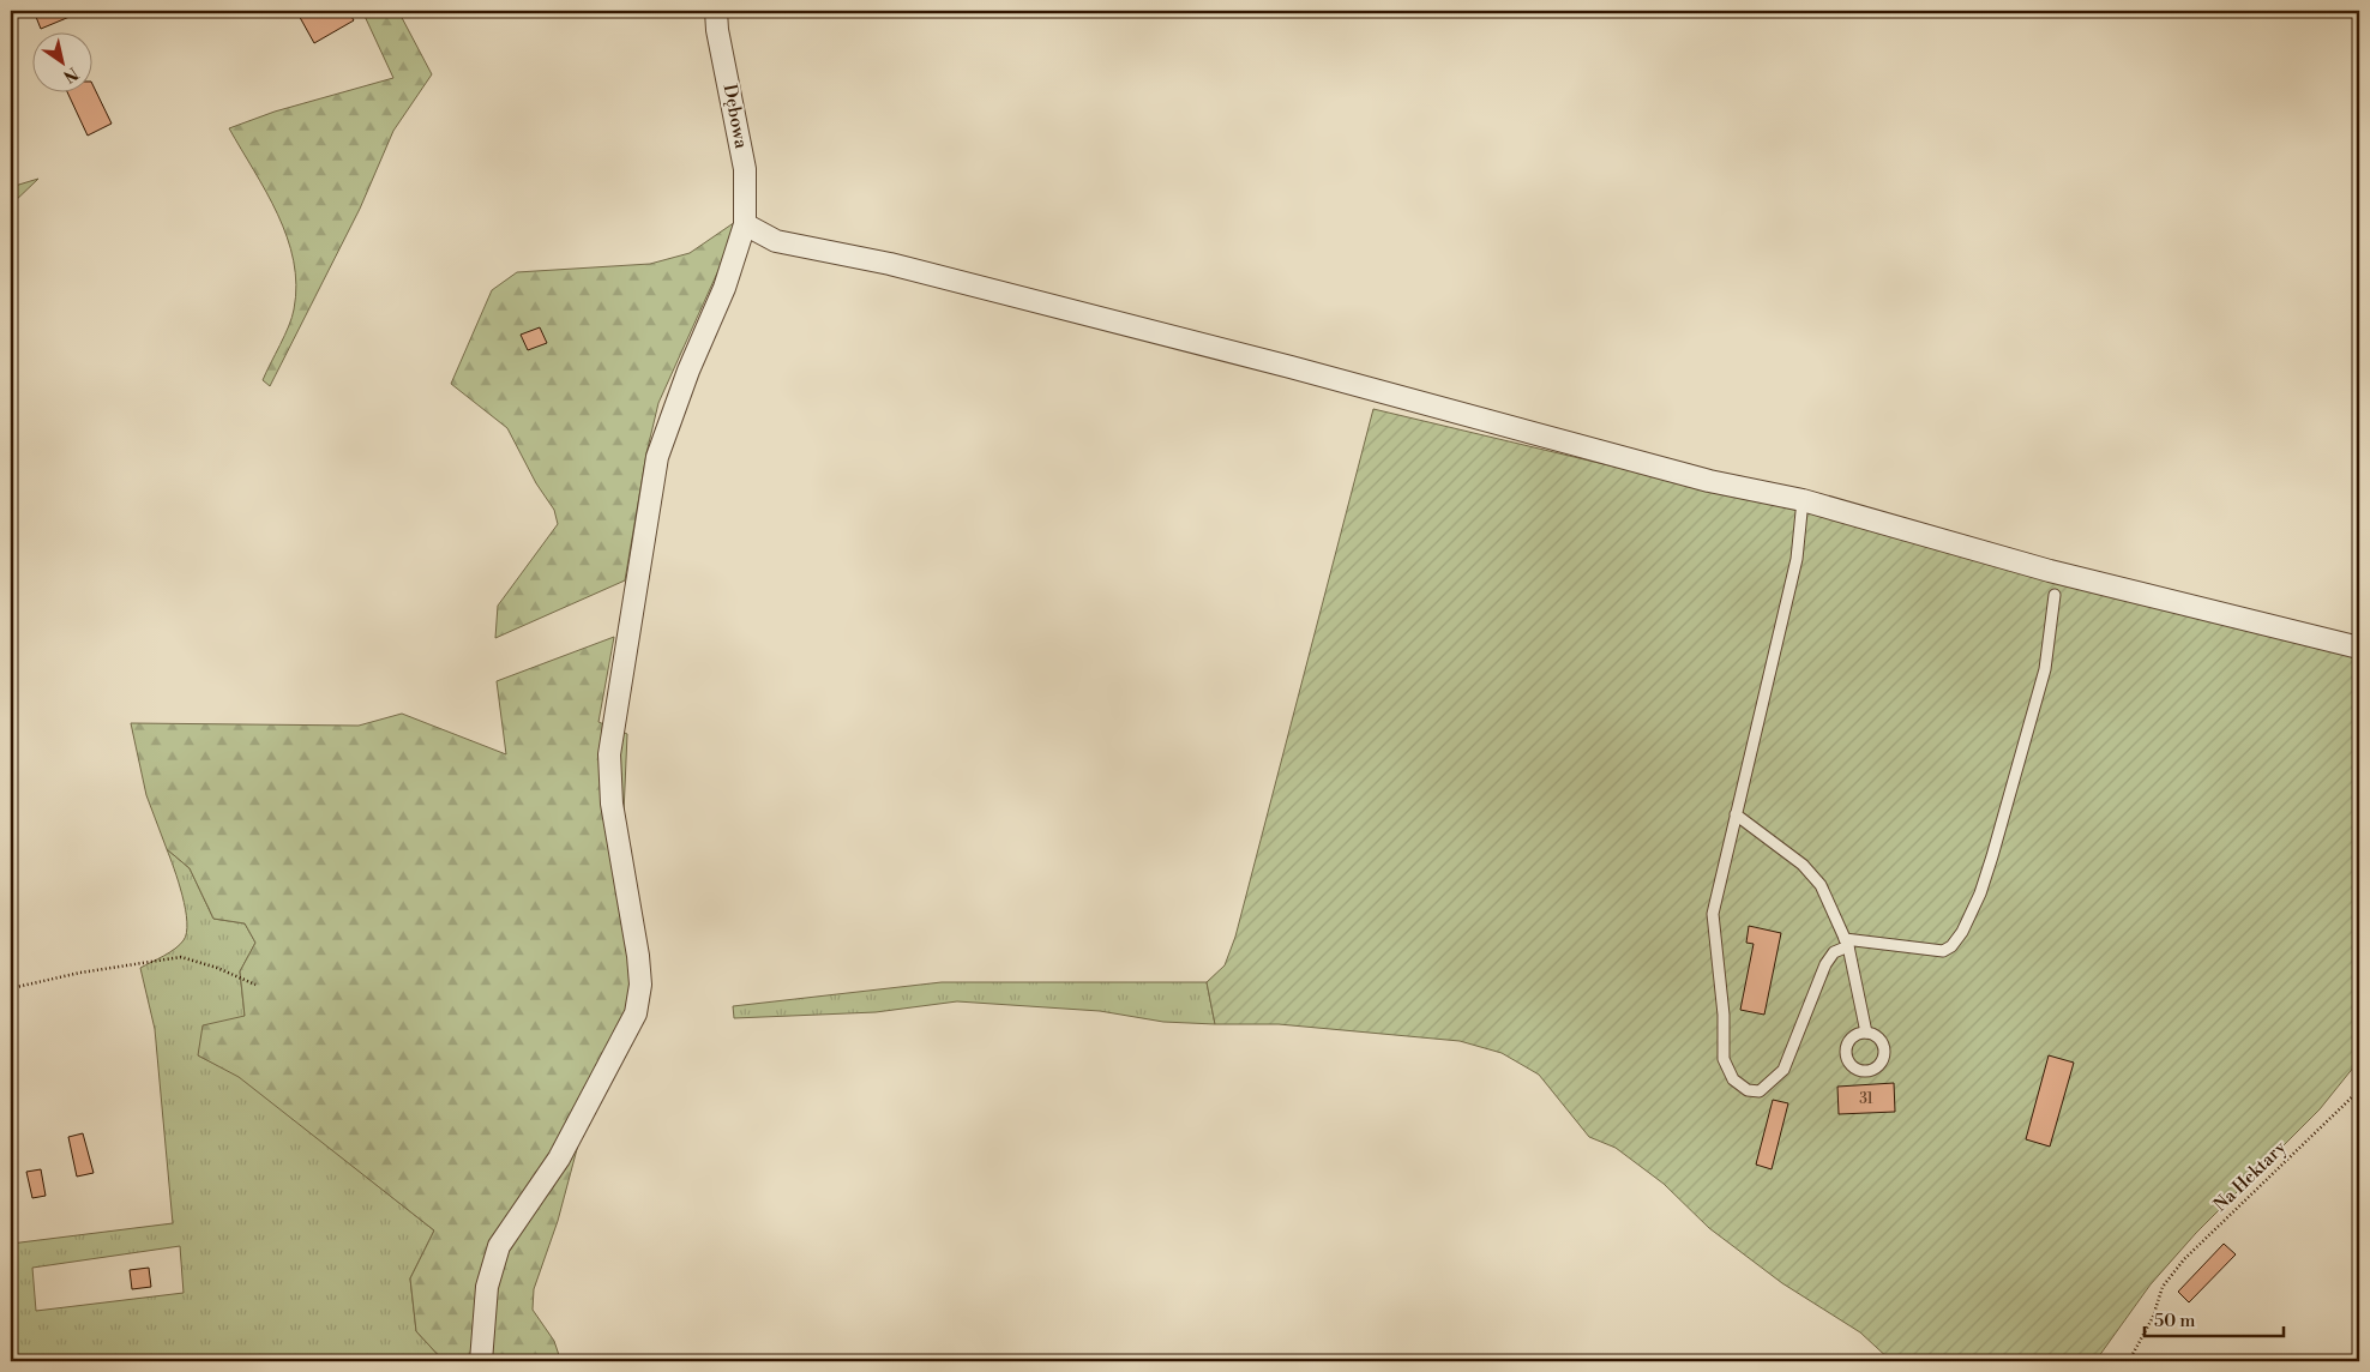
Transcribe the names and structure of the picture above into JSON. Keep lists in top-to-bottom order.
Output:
{
  "streets": {
    "street": ["Dębowa"],
    "path": ["Na Hektary"]
  },
  "house_numbers": ["31"],
  "scale_bar": "50 m",
  "north": "bottom right"
}
